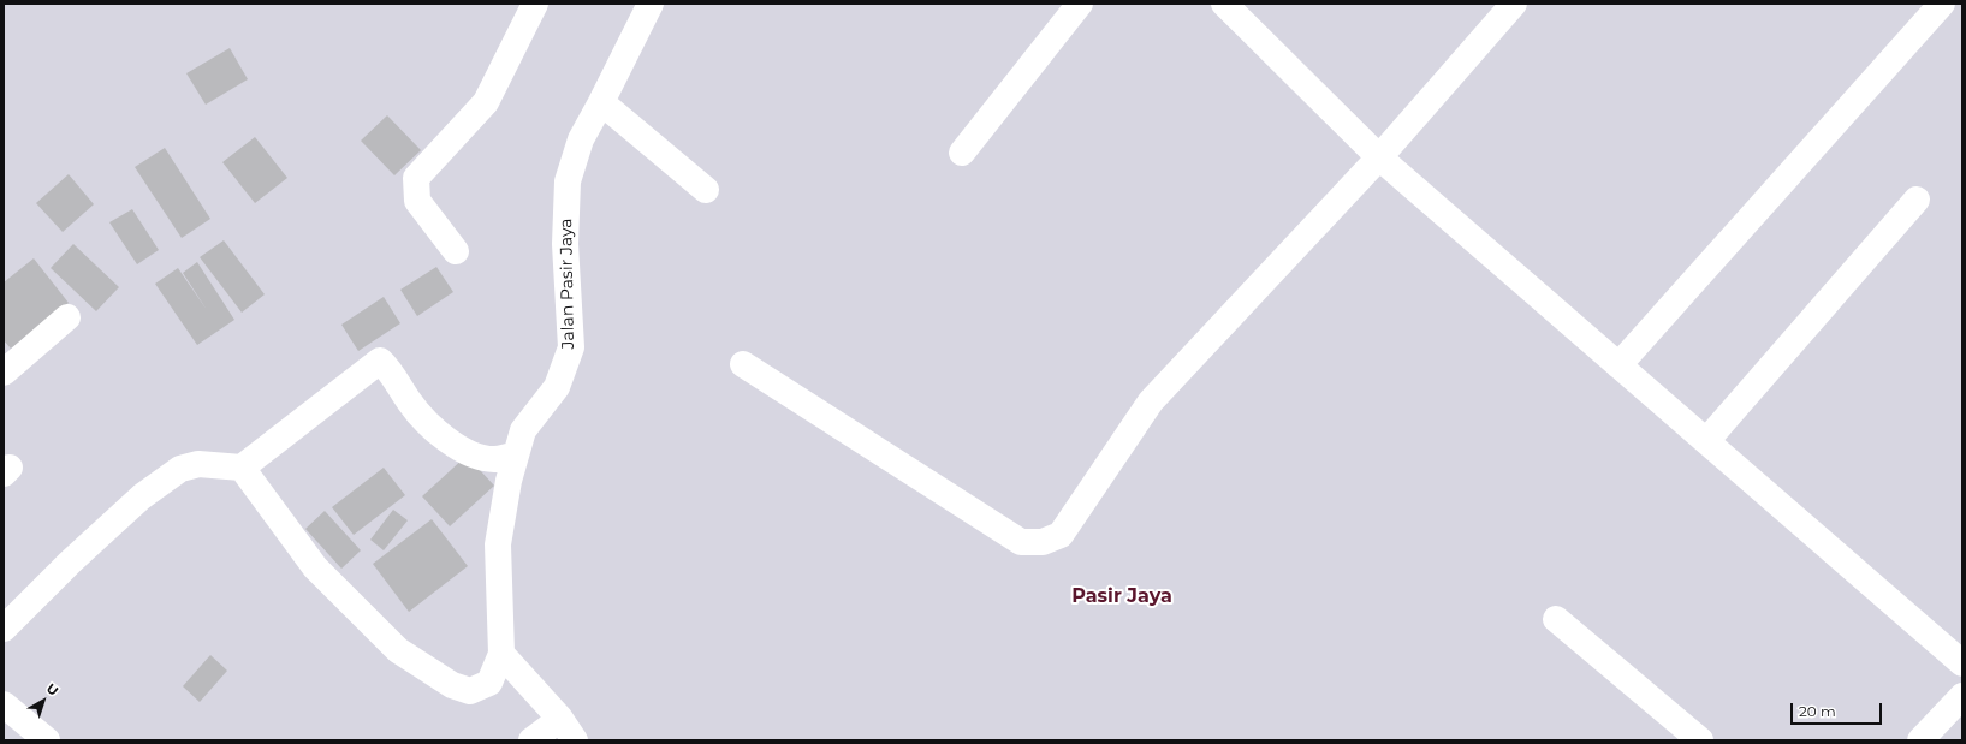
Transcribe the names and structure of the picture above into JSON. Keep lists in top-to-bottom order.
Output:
{
  "streets": {
    "street": ["Jalan Pasir Jaya"]
  },
  "districts": ["Pasir Jaya"],
  "scale_bar": "20 m",
  "north": "top right"
}
